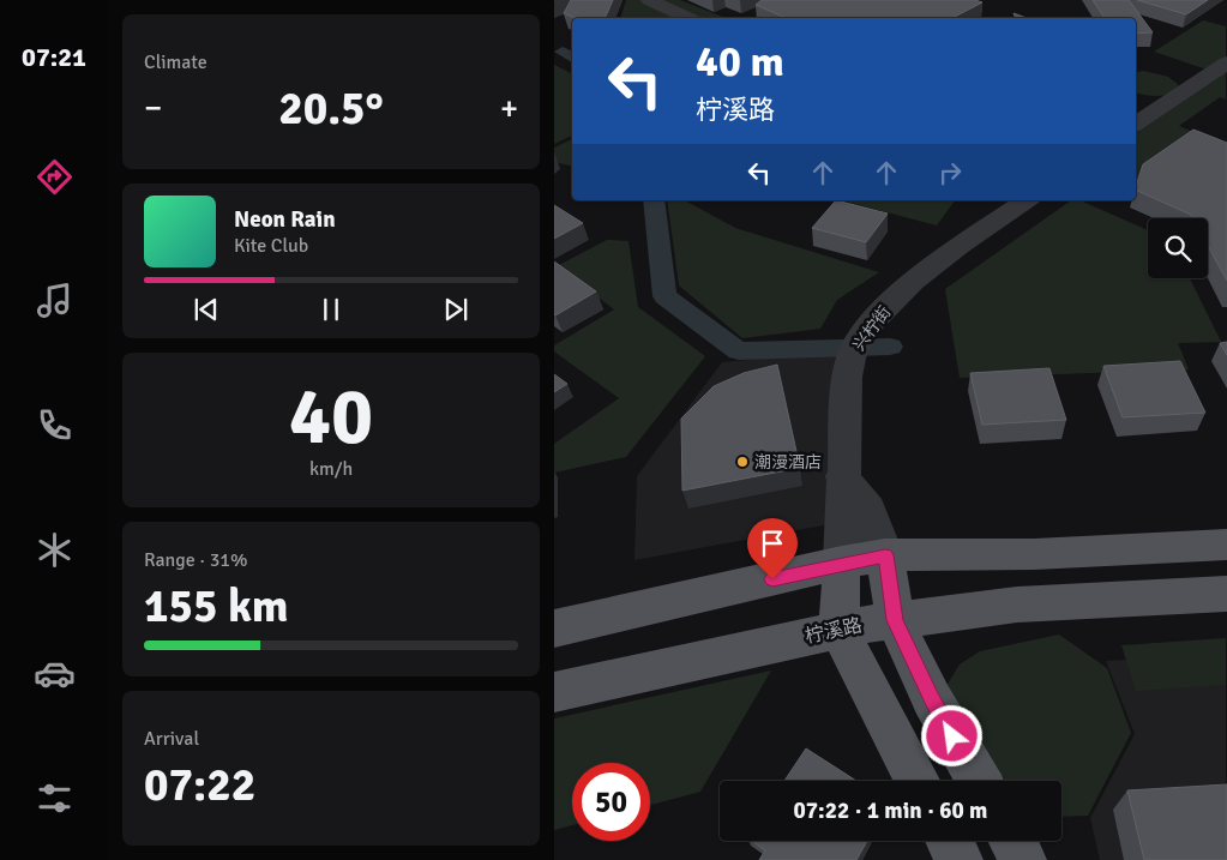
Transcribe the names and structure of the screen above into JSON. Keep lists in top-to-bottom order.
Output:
{
  "streets": {
    "main road": ["柠溪路"],
    "street": ["兴柠街"]
  },
  "places": ["潮漫酒店"],
  "page": {
    "tabs": "07:21",
    "tile": [
      "Climate",
      ["40", "km/h"],
      ["Range · 31%", "155 km"],
      ["Arrival", "07:22"]
    ],
    "turn": ["40 m", "柠溪路"],
    "heat": ["−", "20.5°", "+"],
    "song": ["Neon Rain", "Kite Club"],
    "limit": "50",
    "trip": "07:22 · 1 min · 60 m"
  }
}
